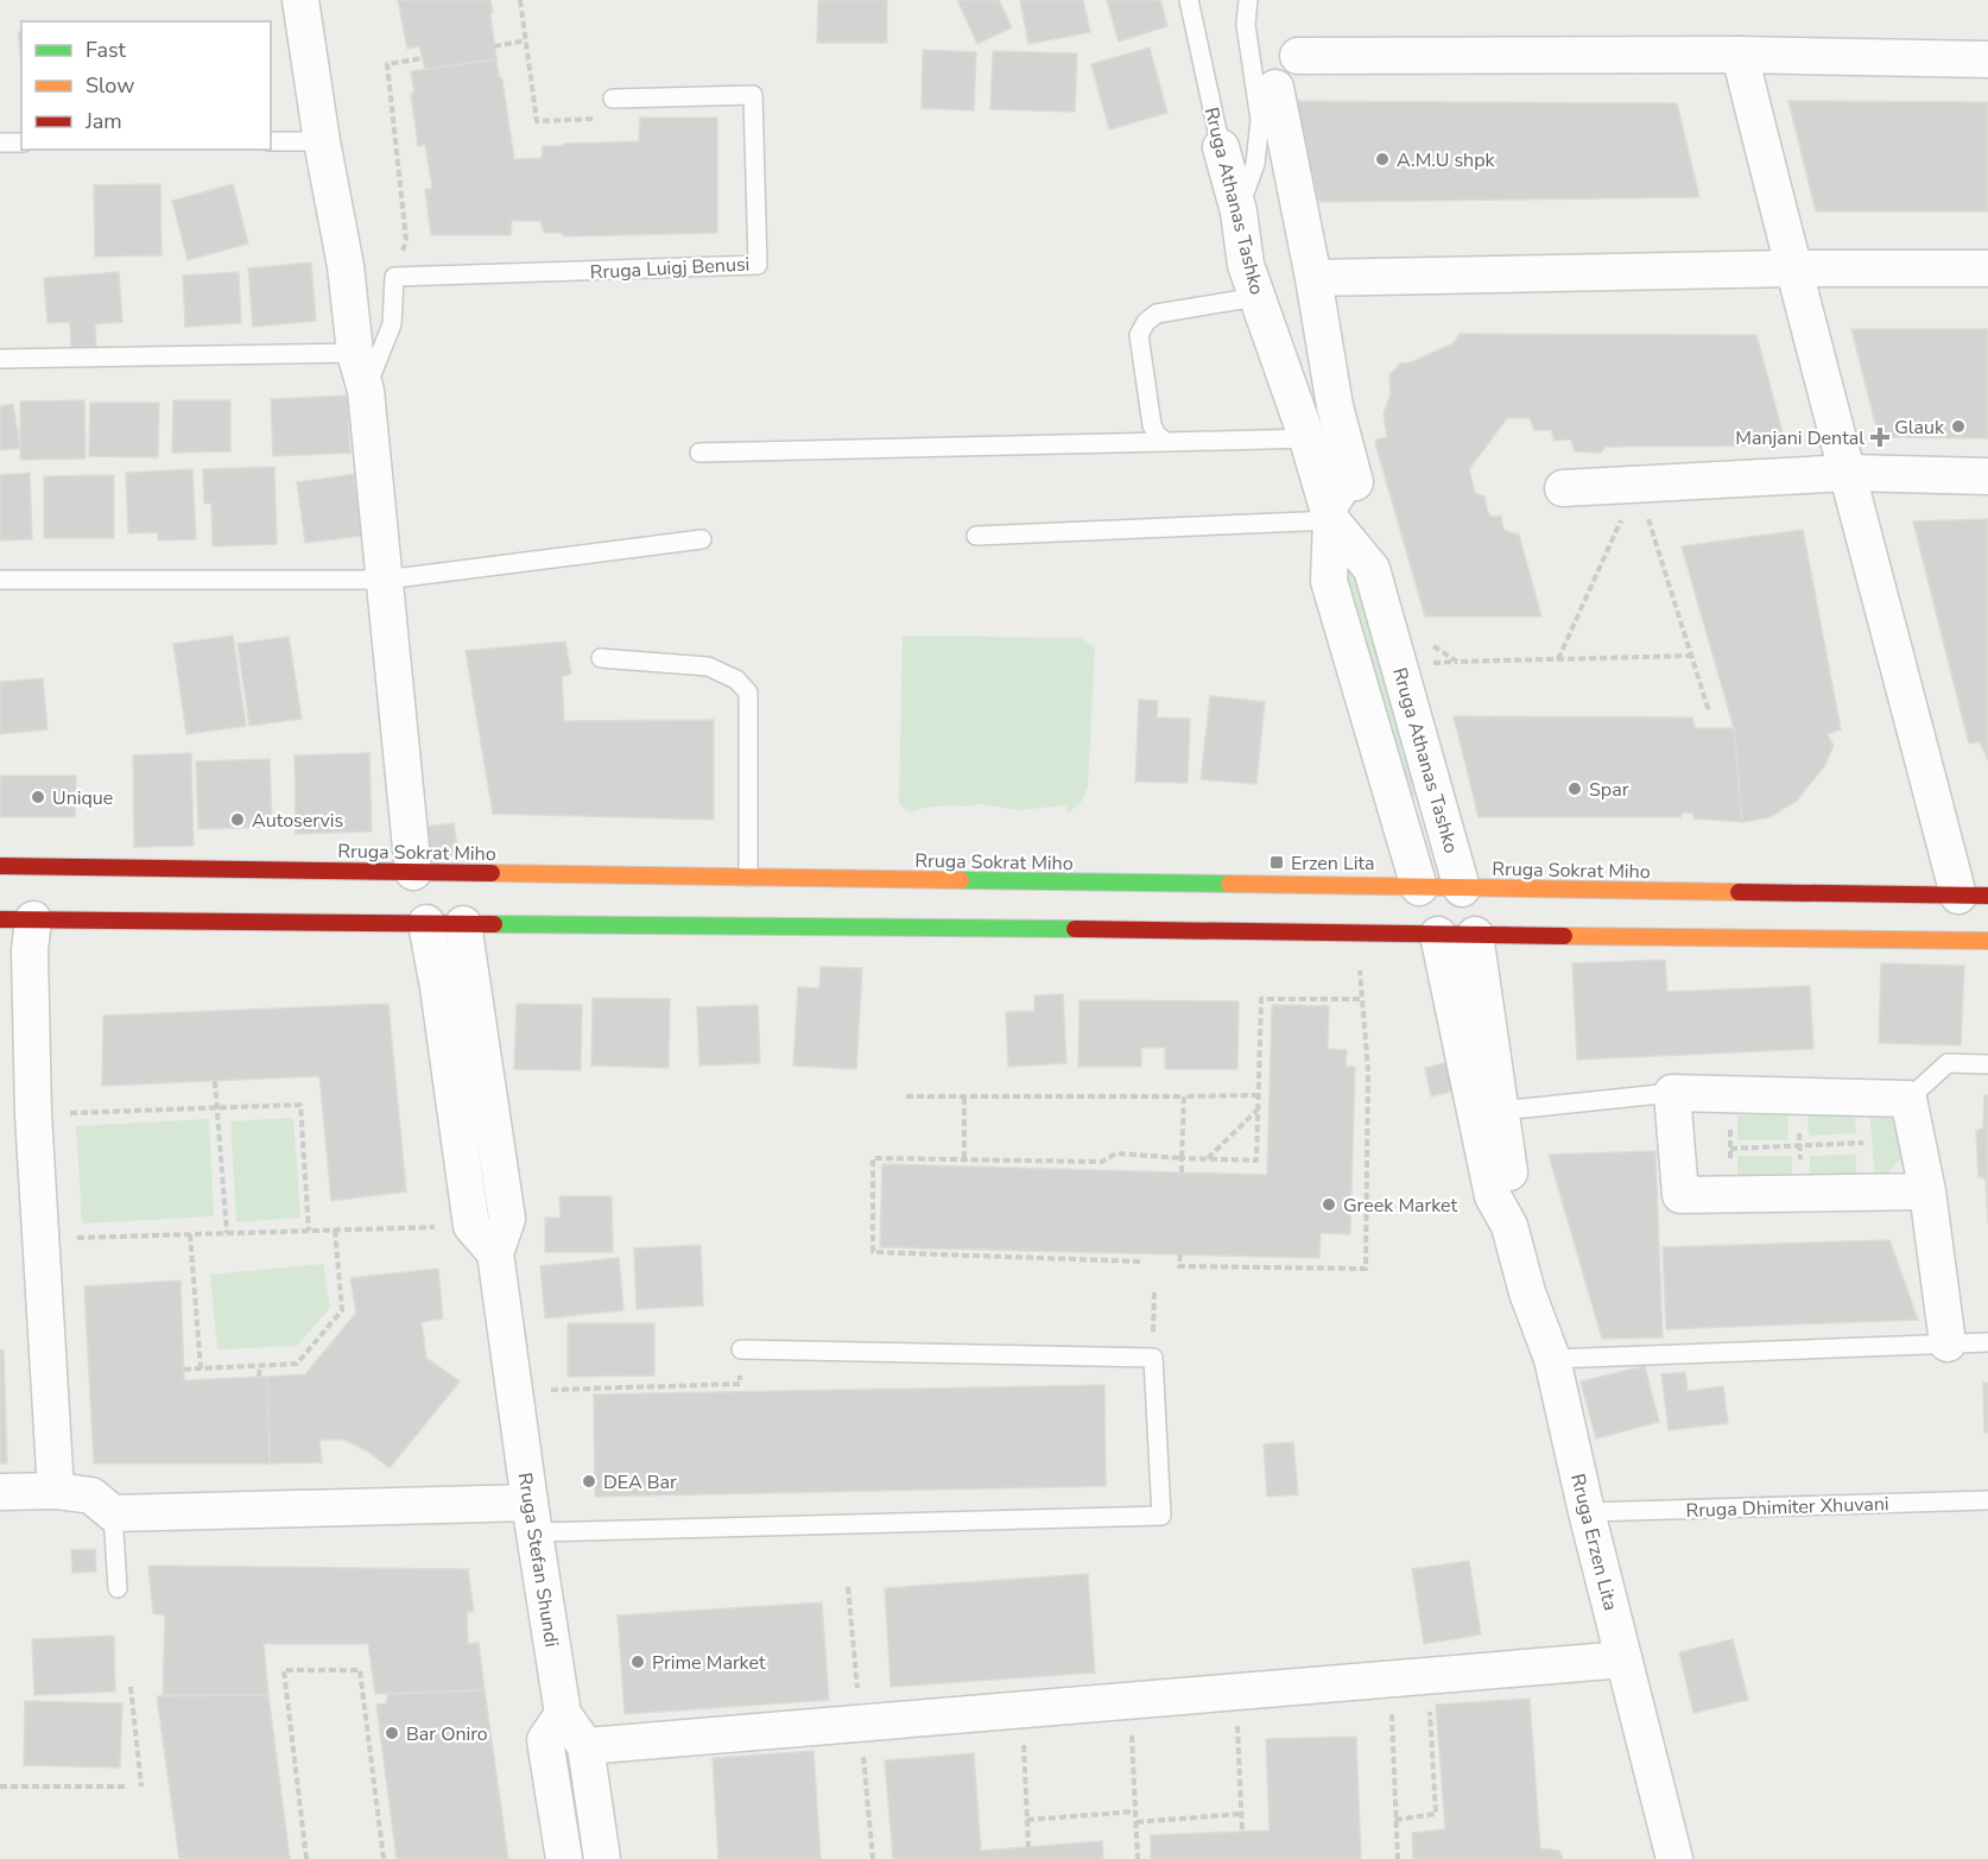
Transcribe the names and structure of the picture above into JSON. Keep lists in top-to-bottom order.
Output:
{
  "streets": {
    "main road": ["Rruga Sokrat Miho"],
    "street": ["Rruga Athanas Tashko", "Rruga Erzen Lita", "Rruga Stefan Shundi"],
    "lane": ["Rruga Luigj Benusi", "Rruga Dhimiter Xhuvani"]
  },
  "crossings": [
    ["Rruga Athanas Tashko", "Rruga Sokrat Miho"],
    ["Rruga Sokrat Miho", "Rruga Erzen Lita"],
    ["Rruga Sokrat Miho", "Rruga Stefan Shundi"],
    ["Rruga Dhimiter Xhuvani", "Rruga Erzen Lita"]
  ],
  "places": {
    "other": [
      "A.M.U shpk",
      "Glauk",
      "Spar",
      "Unique",
      "Autoservis",
      "Greek Market",
      "DEA Bar",
      "Prime Market",
      "Bar Oniro"
    ],
    "health": ["Manjani Dental"],
    "transit": ["Erzen Lita"]
  },
  "legend": ["Fast", "Slow", "Jam"]
}
